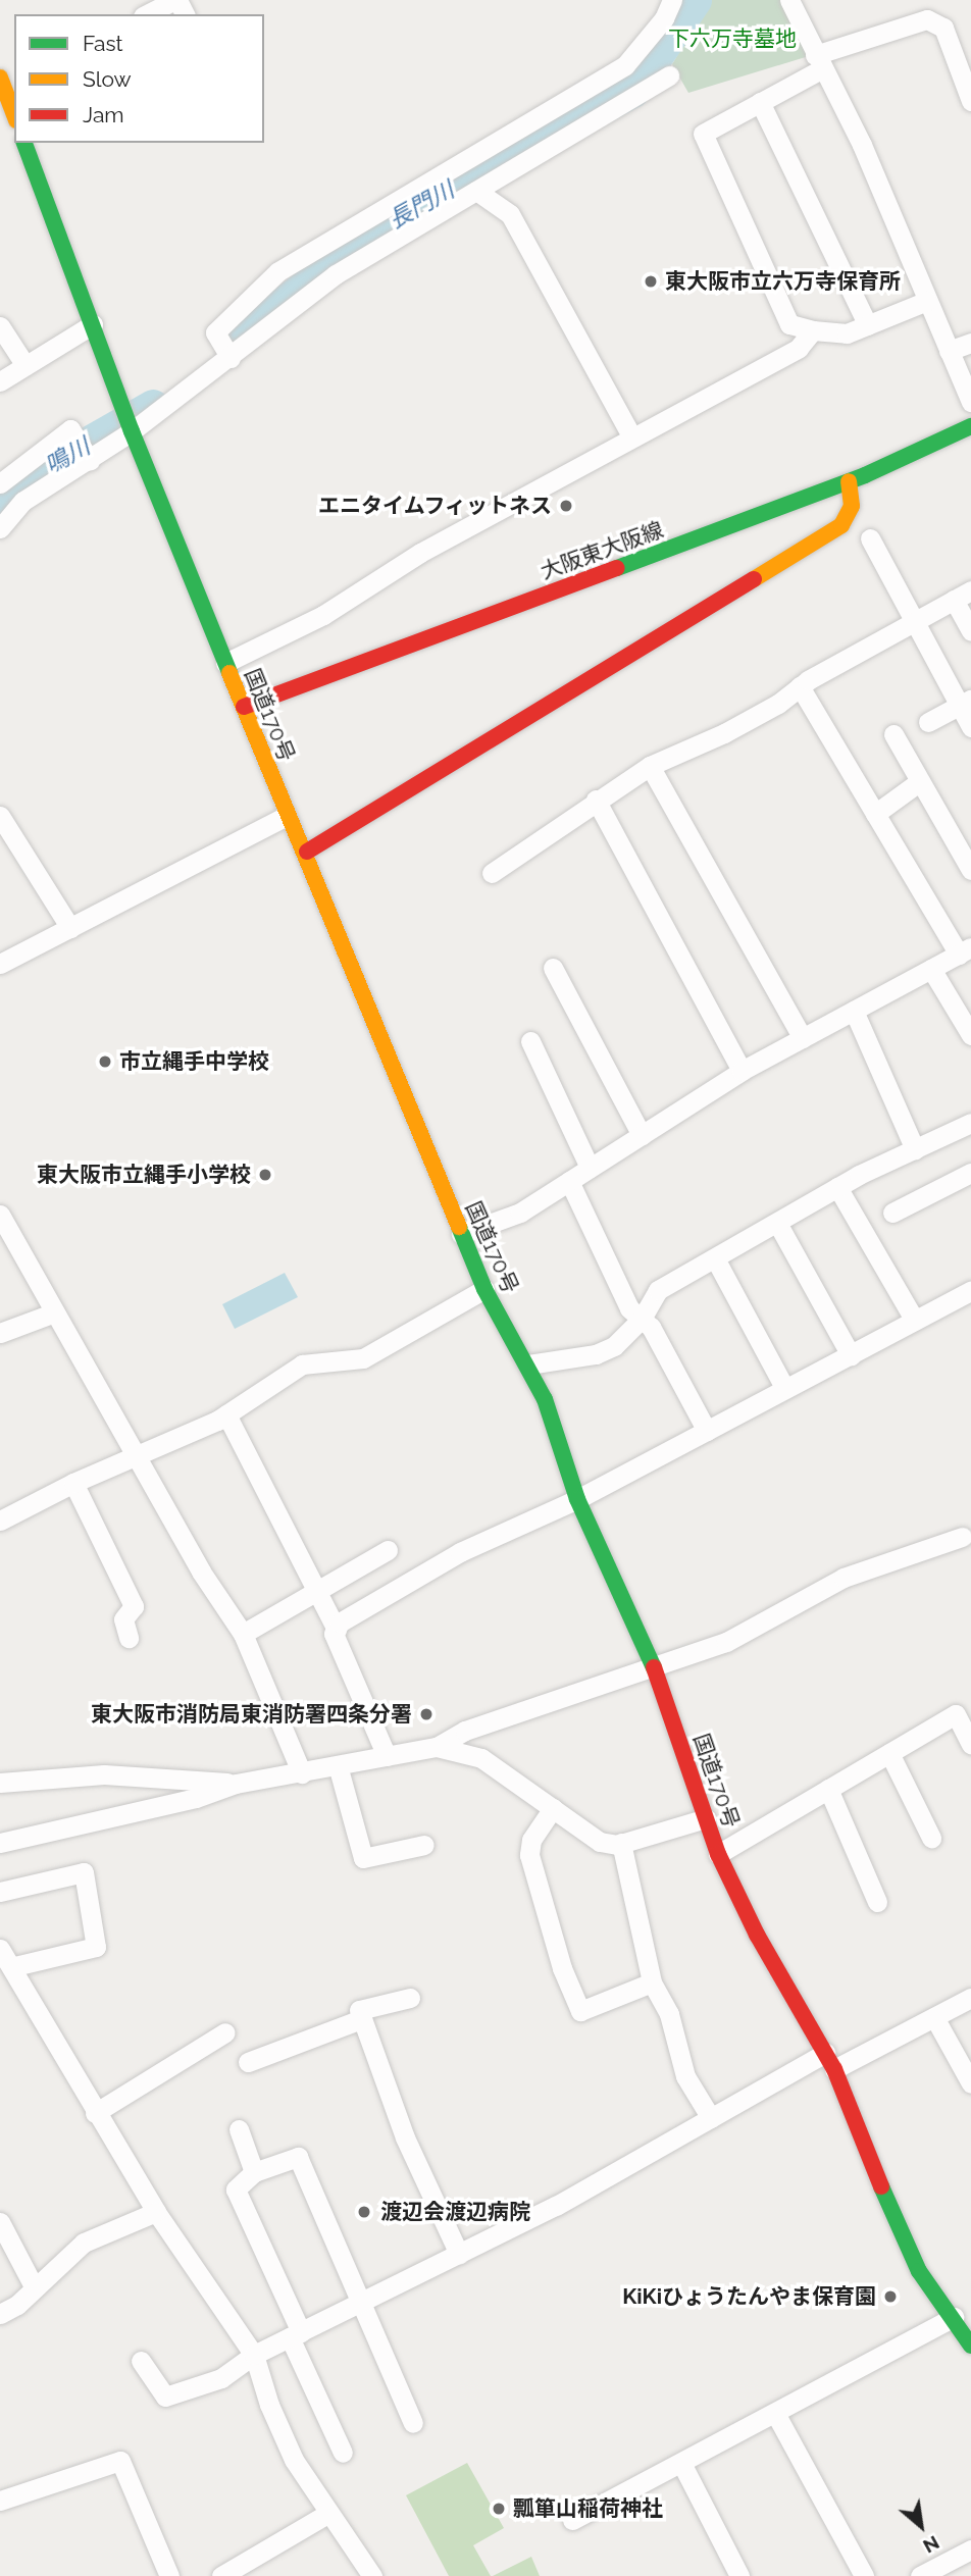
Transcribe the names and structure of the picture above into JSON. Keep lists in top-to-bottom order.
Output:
{
  "streets": {
    "main road": ["大阪東大阪線", "国道170号"]
  },
  "crossings": [
    ["大阪東大阪線", "国道170号"]
  ],
  "water": ["長門川", "鳴川"],
  "parks": ["下六万寺墓地"],
  "places": [
    "東大阪市立六万寺保育所",
    "エニタイムフィットネス",
    "市立縄手中学校",
    "東大阪市立縄手小学校",
    "東大阪市消防局東消防署四条分署",
    "渡辺会渡辺病院",
    "KiKiひょうたんやま保育園",
    "瓢箪山稲荷神社"
  ],
  "legend": ["Fast", "Slow", "Jam"],
  "north": "bottom right"
}
